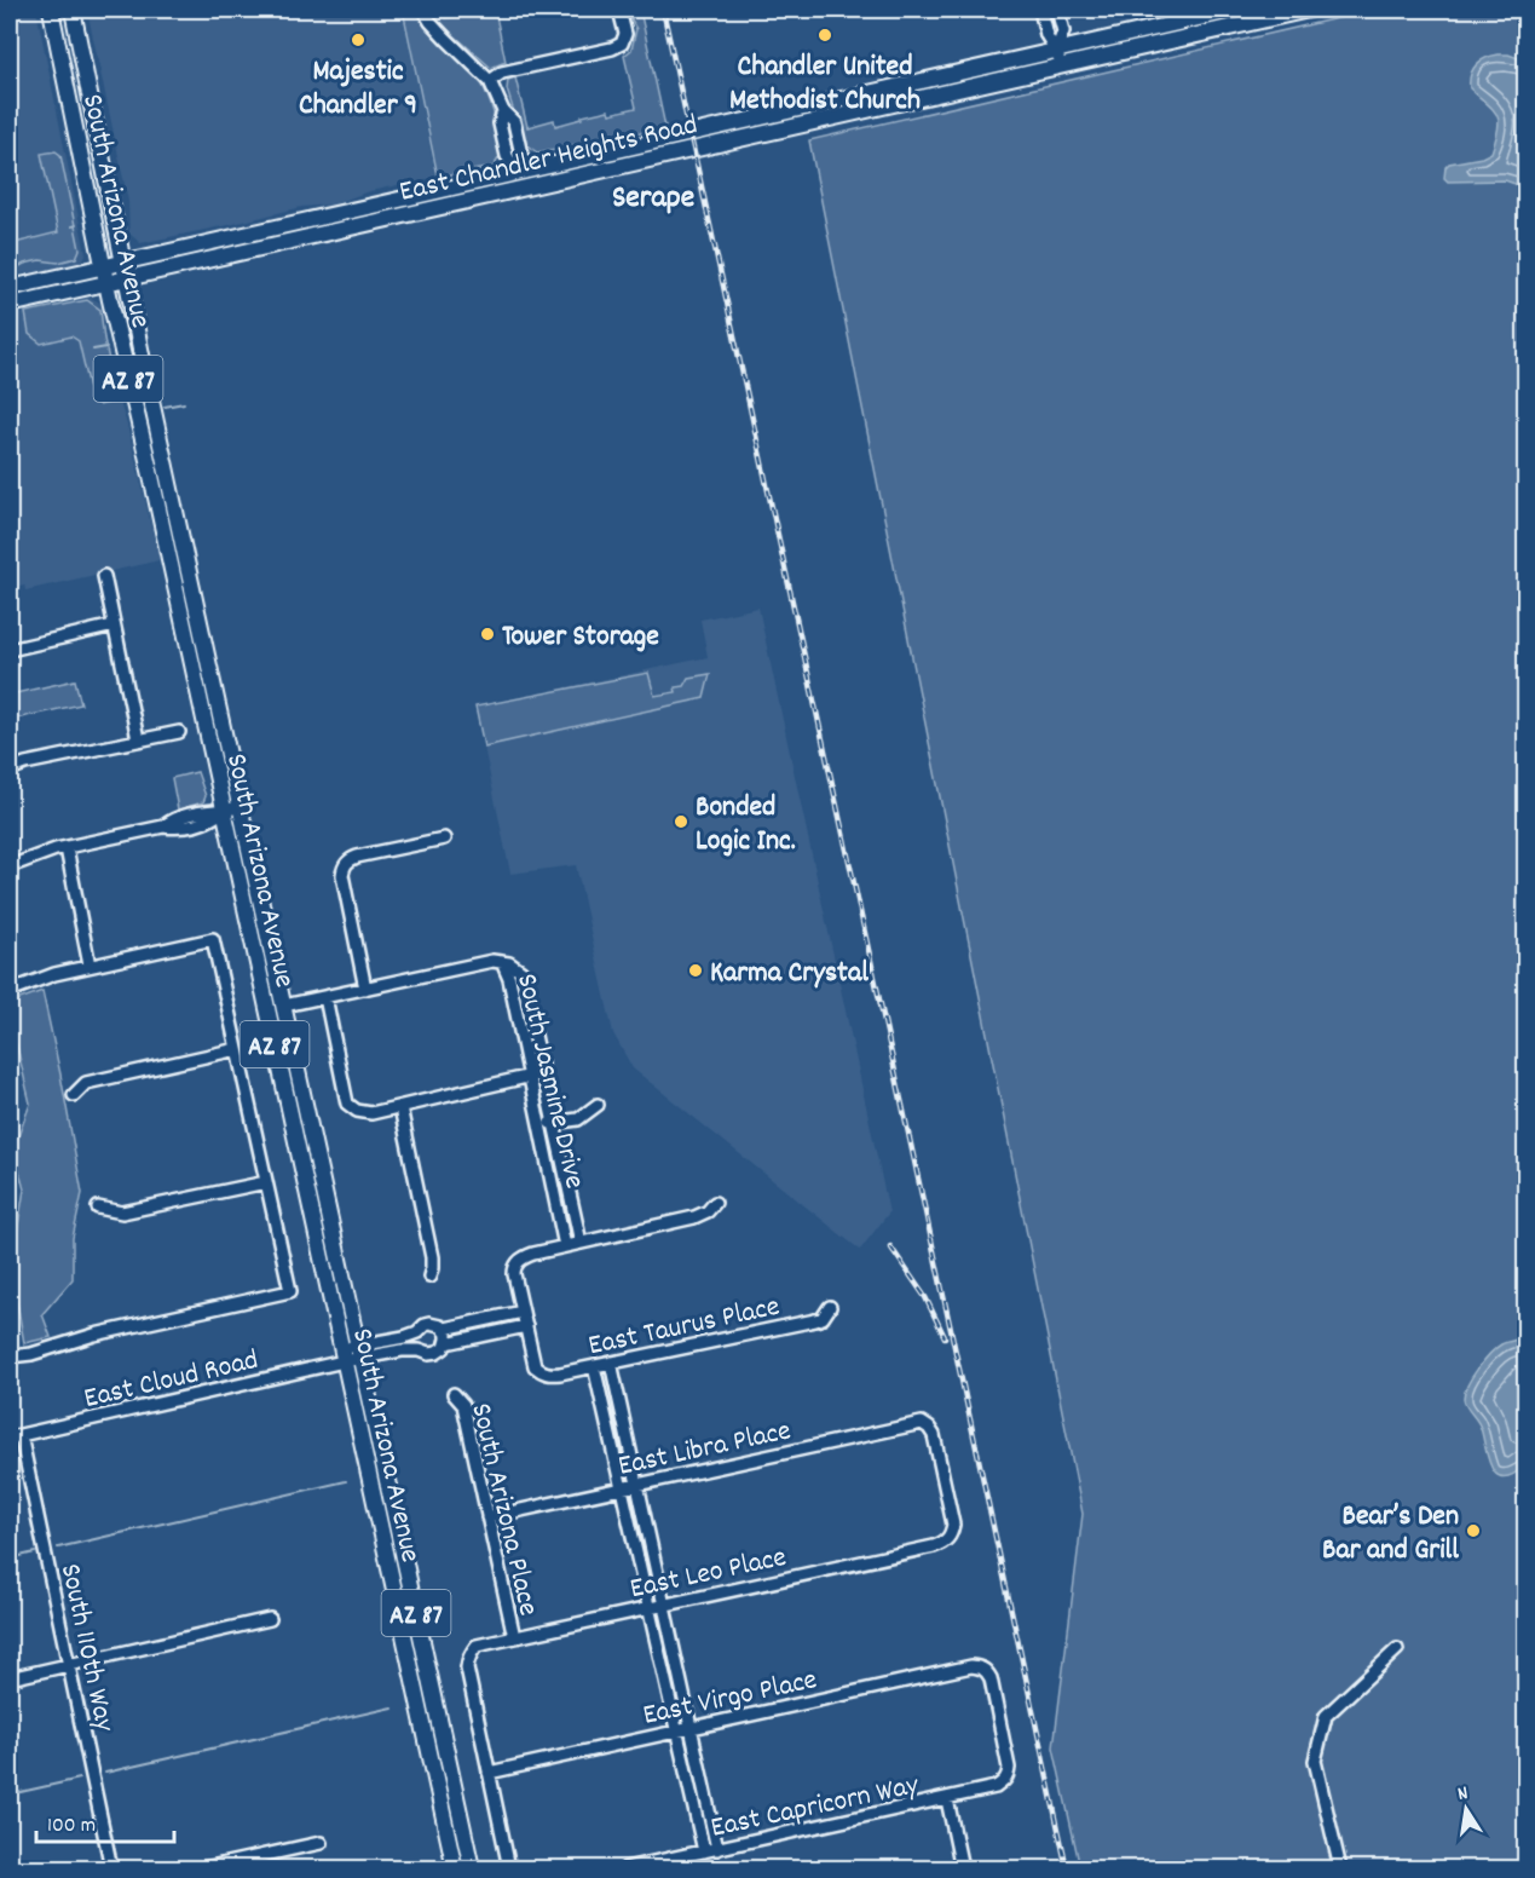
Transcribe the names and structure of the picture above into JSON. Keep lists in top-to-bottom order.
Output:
{
  "streets": {
    "main road": ["East Chandler Heights Road", "South Arizona Avenue", "AZ 87"],
    "street": [
      "South Jasmine Drive",
      "East Taurus Place",
      "East Cloud Road",
      "East Libra Place",
      "South Arizona Place",
      "East Leo Place",
      "South 110th Way",
      "East Virgo Place",
      "East Capricorn Way"
    ]
  },
  "crossings": [
    ["East Chandler Heights Road", "South Arizona Avenue"],
    ["South Arizona Avenue", "East Cloud Road"],
    ["East Cloud Road", "South 110th Way"],
    ["East Libra Place", "South Arizona Place"],
    ["East Libra Place", "East Leo Place"],
    ["South Arizona Place", "East Leo Place"],
    ["East Leo Place", "East Virgo Place"],
    ["East Virgo Place", "East Capricorn Way"]
  ],
  "districts": ["Serape"],
  "places": [
    "Chandler United Methodist Church",
    "Majestic Chandler 9",
    "Tower Storage",
    "Bonded Logic Inc.",
    "Karma Crystal",
    "Bear’s Den Bar and Grill"
  ],
  "scale_bar": "100 m",
  "north": "top"
}
